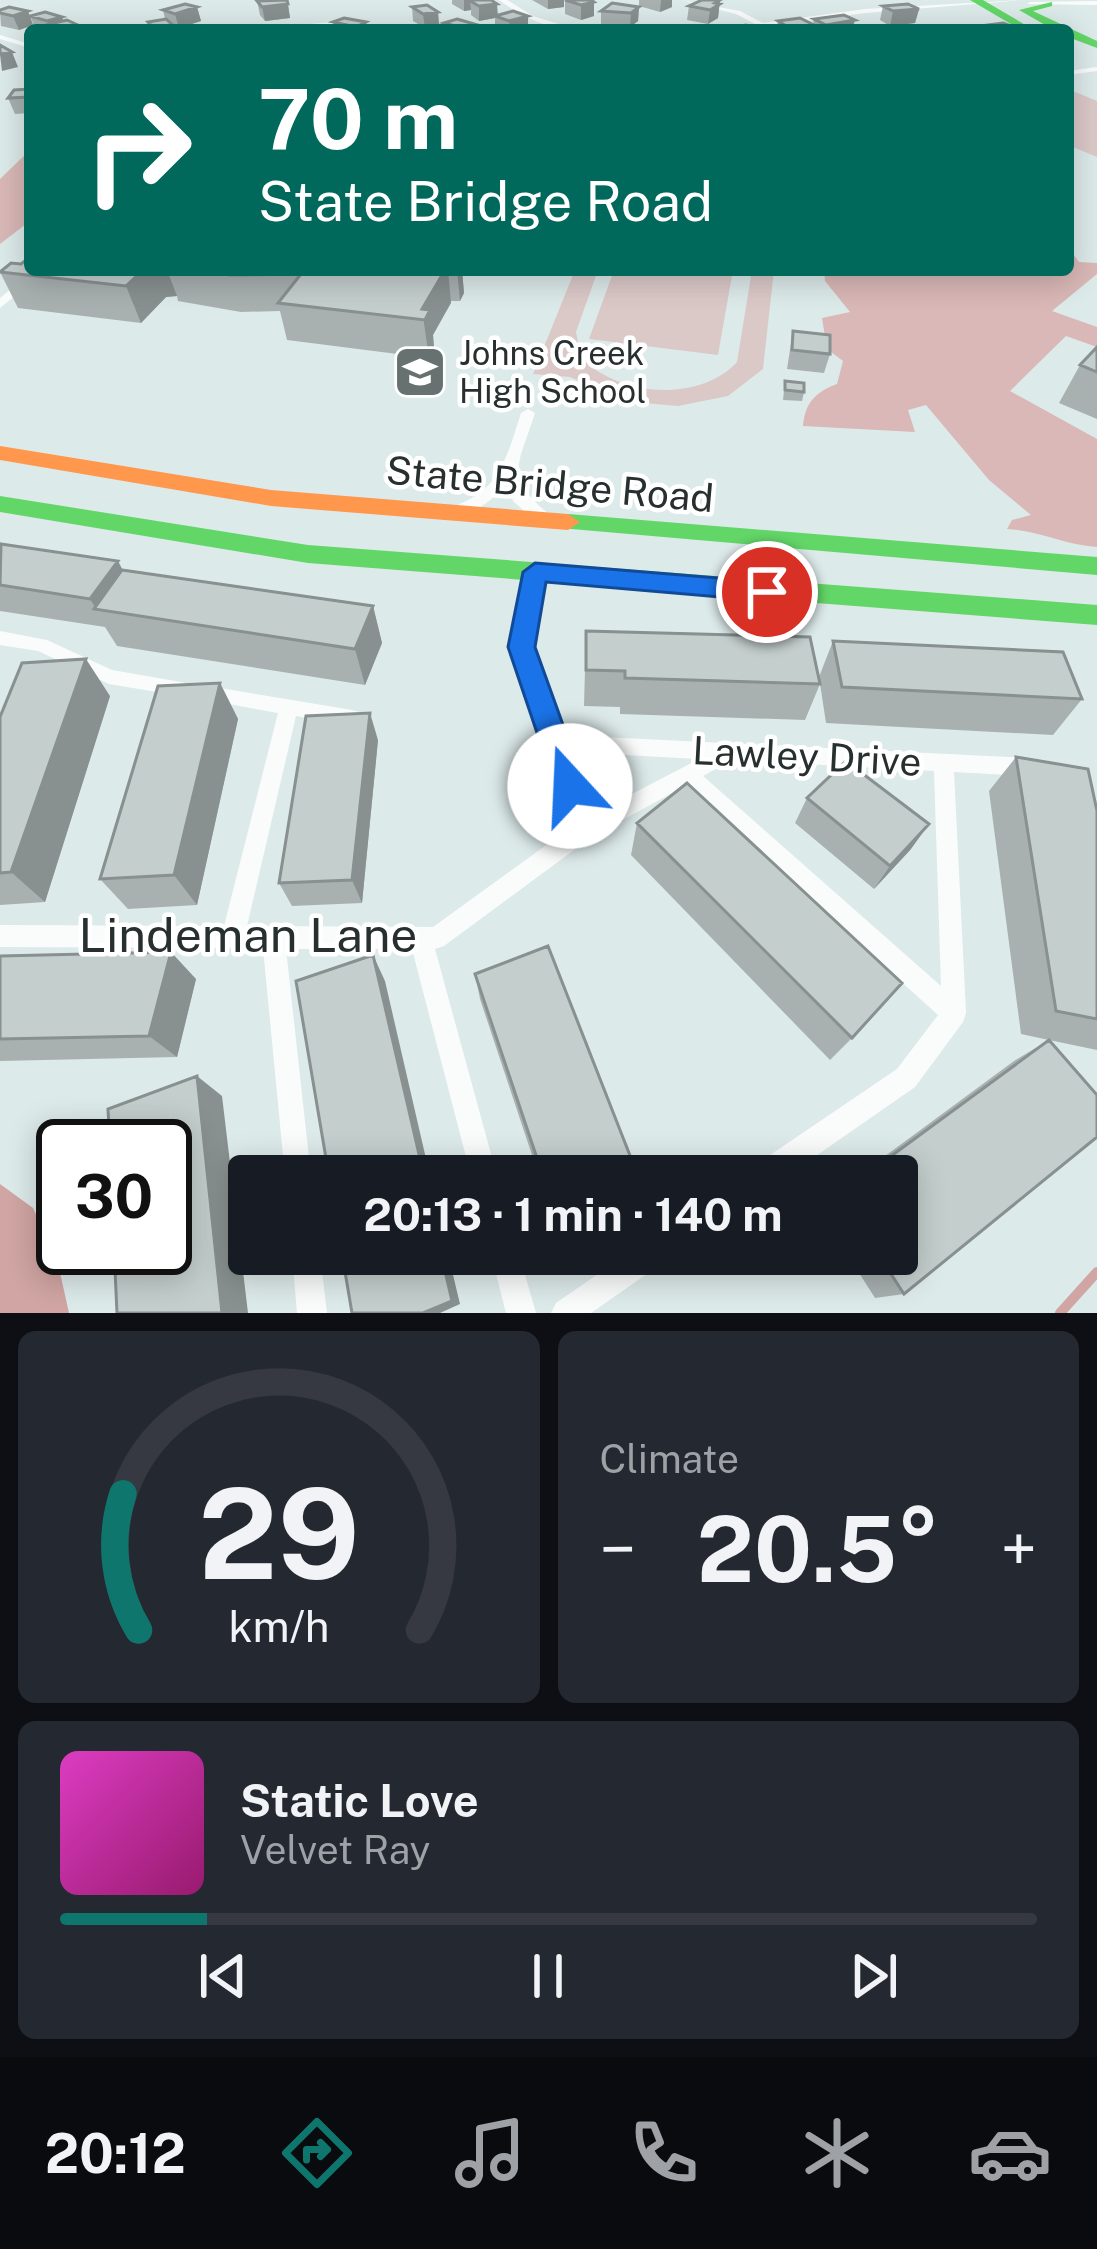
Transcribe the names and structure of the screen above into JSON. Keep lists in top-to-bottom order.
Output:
{
  "streets": {
    "highway": ["State Bridge Road"],
    "street": ["Lawley Drive", "Lindeman Lane"]
  },
  "crossings": [
    ["Lawley Drive", "Lindeman Lane"]
  ],
  "places": {
    "school or university": ["Johns Creek High School"]
  },
  "page": {
    "turn": ["70 m", "State Bridge Road"],
    "limit": "30",
    "trip": "20:13 · 1 min · 140 m",
    "tile": "Climate",
    "heat": ["−", "20.5°", "+"],
    "song": ["Static Love", "Velvet Ray"],
    "tabs": "20:12",
    "gauge": ["29", "km/h"]
  }
}
